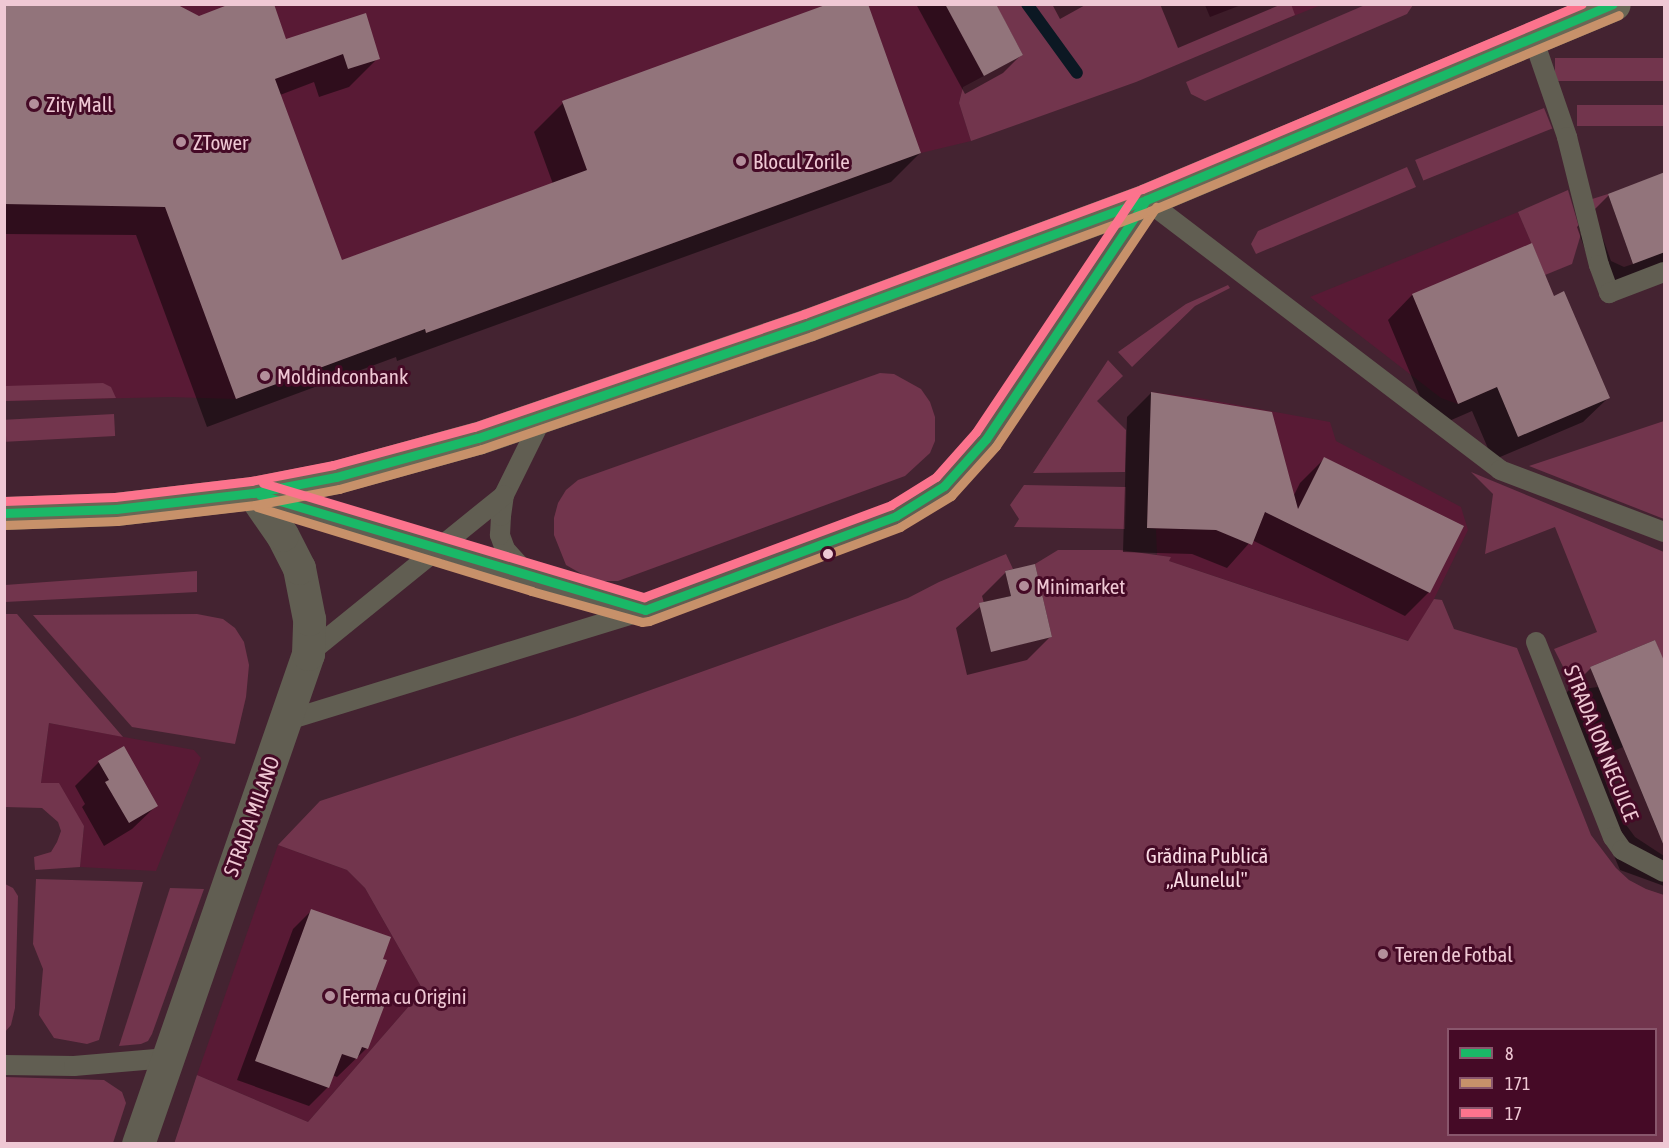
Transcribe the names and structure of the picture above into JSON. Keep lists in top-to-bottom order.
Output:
{
  "streets": {
    "street": ["STRADA MILANO"],
    "lane": ["STRADA ION NECULCE"]
  },
  "parks": ["Grădina Publică ,,Alunelul\""],
  "places": [
    "Zity Mall",
    "ZTower",
    "Blocul Zorile",
    "Moldindconbank",
    "Minimarket",
    "Teren de Fotbal",
    "Ferma cu Origini"
  ],
  "lines": ["transit line 8", "transit line 17", "transit line 171"],
  "legend": ["8", "171", "17"]
}
